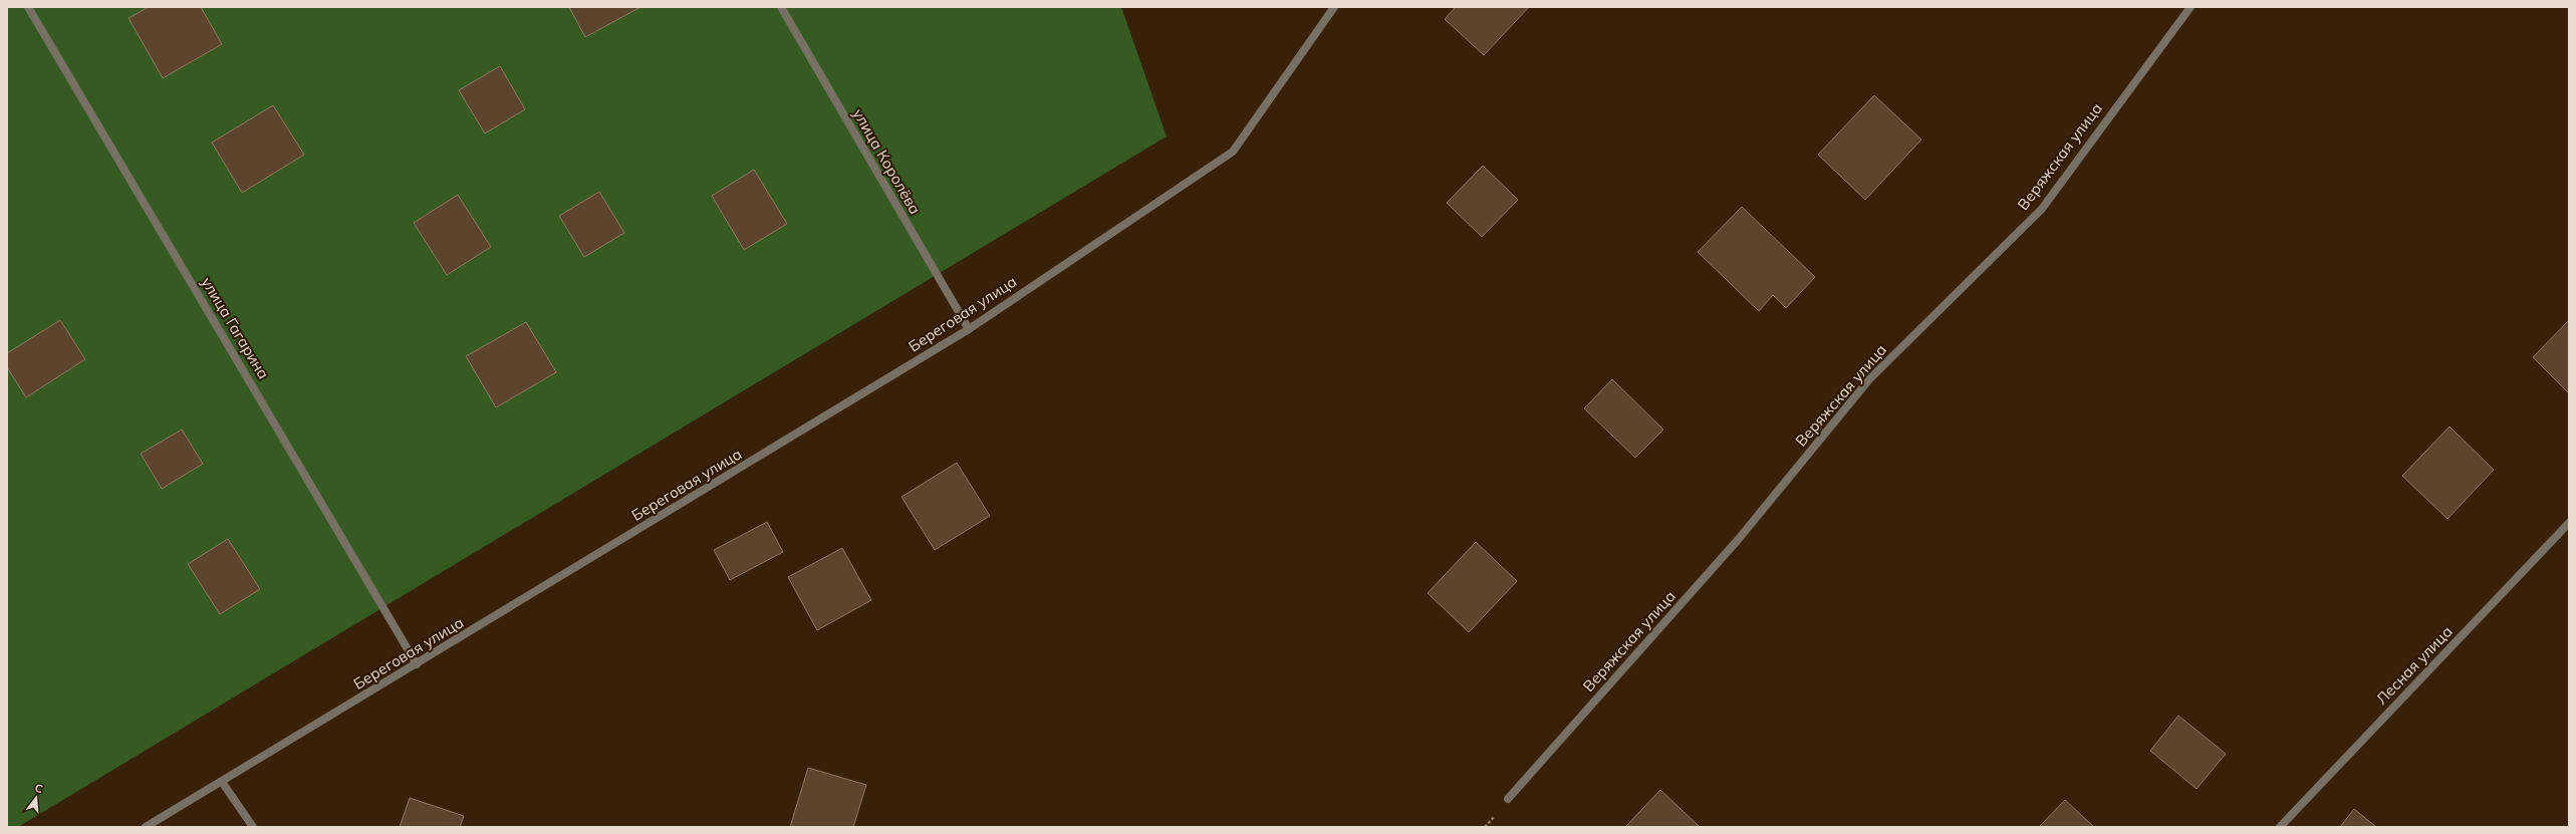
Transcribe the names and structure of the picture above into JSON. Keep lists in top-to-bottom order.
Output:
{
  "streets": {
    "street": [
      "Веряжская улица",
      "улица Королёва",
      "Береговая улица",
      "улица Гагарина",
      "Лесная улица"
    ]
  },
  "crossings": [
    ["улица Королёва", "Береговая улица"],
    ["Береговая улица", "улица Гагарина"]
  ],
  "north": "top"
}
